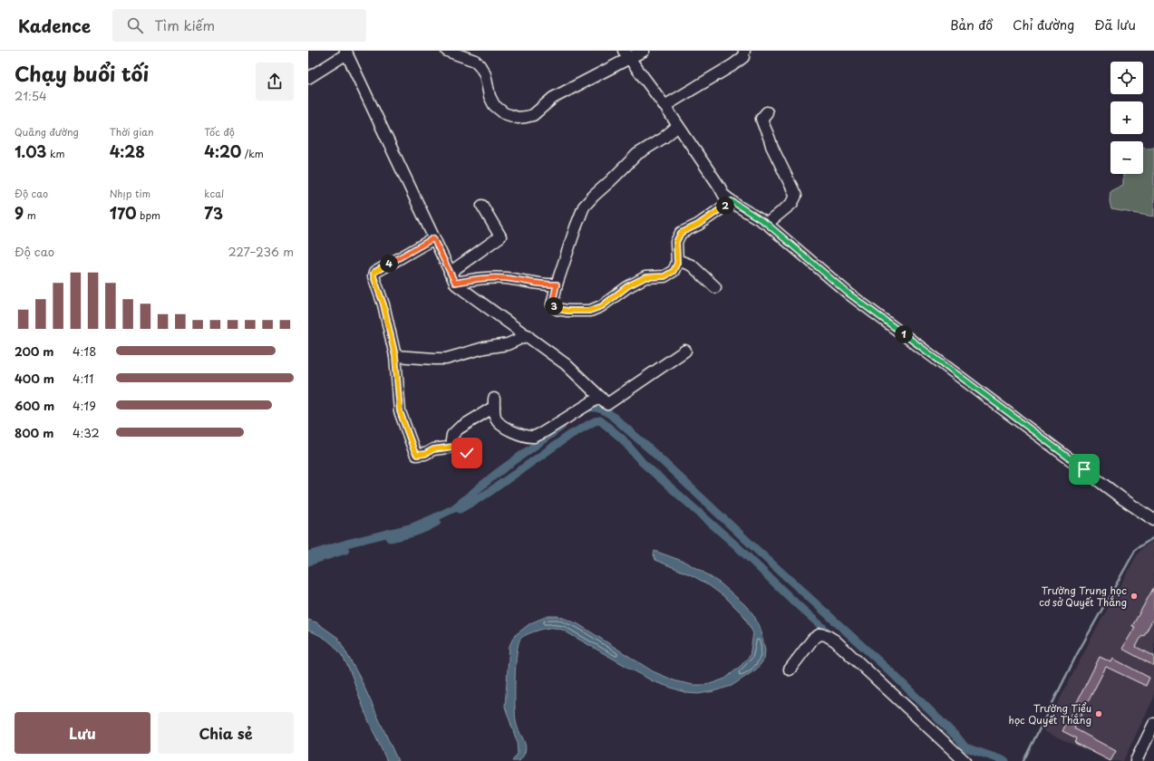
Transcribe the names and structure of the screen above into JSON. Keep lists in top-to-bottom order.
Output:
{
  "places": ["Trường Trung học cơ sở Quyết Thắng", "Trường Tiểu học Quyết Thắng"],
  "page": {
    "header": "Kadence",
    "search": "Tìm kiếm",
    "nav": ["Bản đồ", "Chỉ đường", "Đã lưu"],
    "heading": ["Chạy buổi tối", "21:54"],
    "map_buttons": ["+", "−"],
    "stats": [
      ["Quãng đường", "1.03 km"],
      ["Thời gian", "4:28"],
      ["Tốc độ", "4:20 /km"],
      ["Độ cao", "9 m"],
      ["Nhịp tim", "170 bpm"],
      ["kcal", "73"]
    ],
    "pins": [
      "2",
      "4",
      "3",
      "1"
    ],
    "chart": ["Độ cao", "227–236 m"],
    "list": [
      {
        "name": "200 m",
        "note": "4:18"
      },
      {
        "name": "400 m",
        "note": "4:11"
      },
      {
        "name": "600 m",
        "note": "4:19"
      },
      {
        "name": "800 m",
        "note": "4:32"
      }
    ],
    "buttons": ["Lưu", "Chia sẻ"]
  }
}
